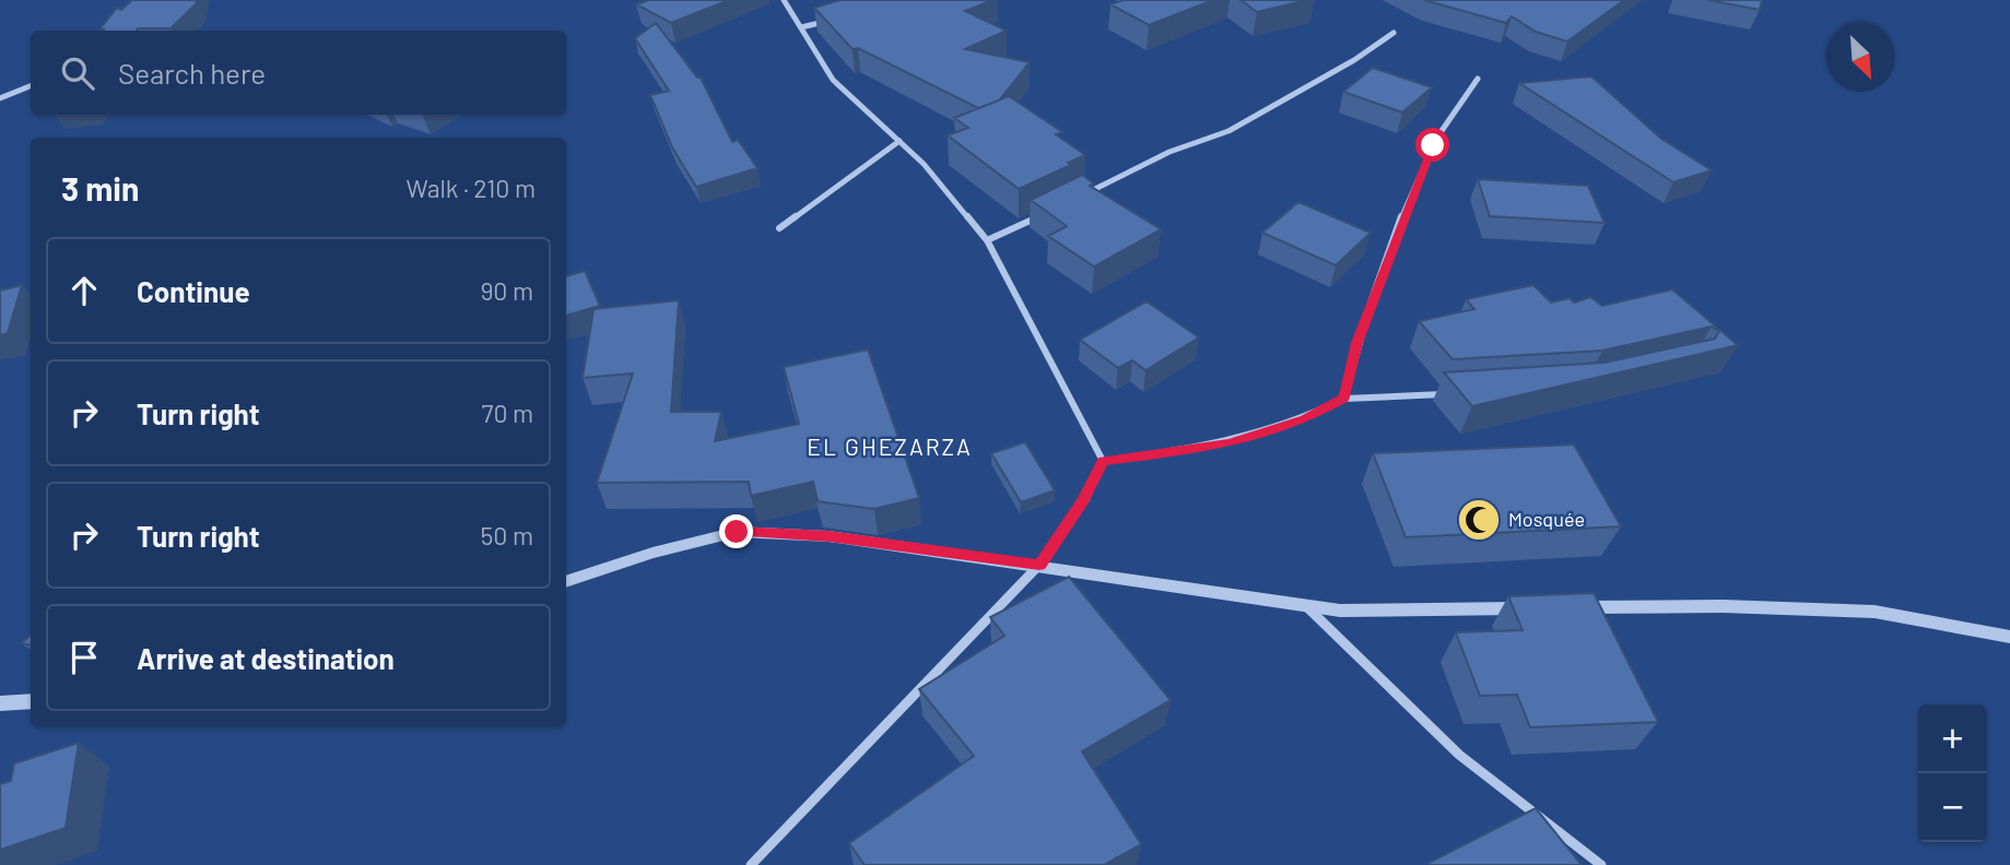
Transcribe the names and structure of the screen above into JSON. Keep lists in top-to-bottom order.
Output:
{
  "districts": ["EL GHEZARZA"],
  "places": {
    "mosque": ["Mosquée"]
  },
  "north": "bottom right",
  "page": {
    "search": "Search here",
    "heading": ["3 min", "Walk · 210 m"],
    "list": [
      ["Continue", "90 m"],
      ["Turn right", "70 m"],
      ["Turn right", "50 m"],
      "Arrive at destination"
    ],
    "map_buttons": ["+", "−"]
  }
}
